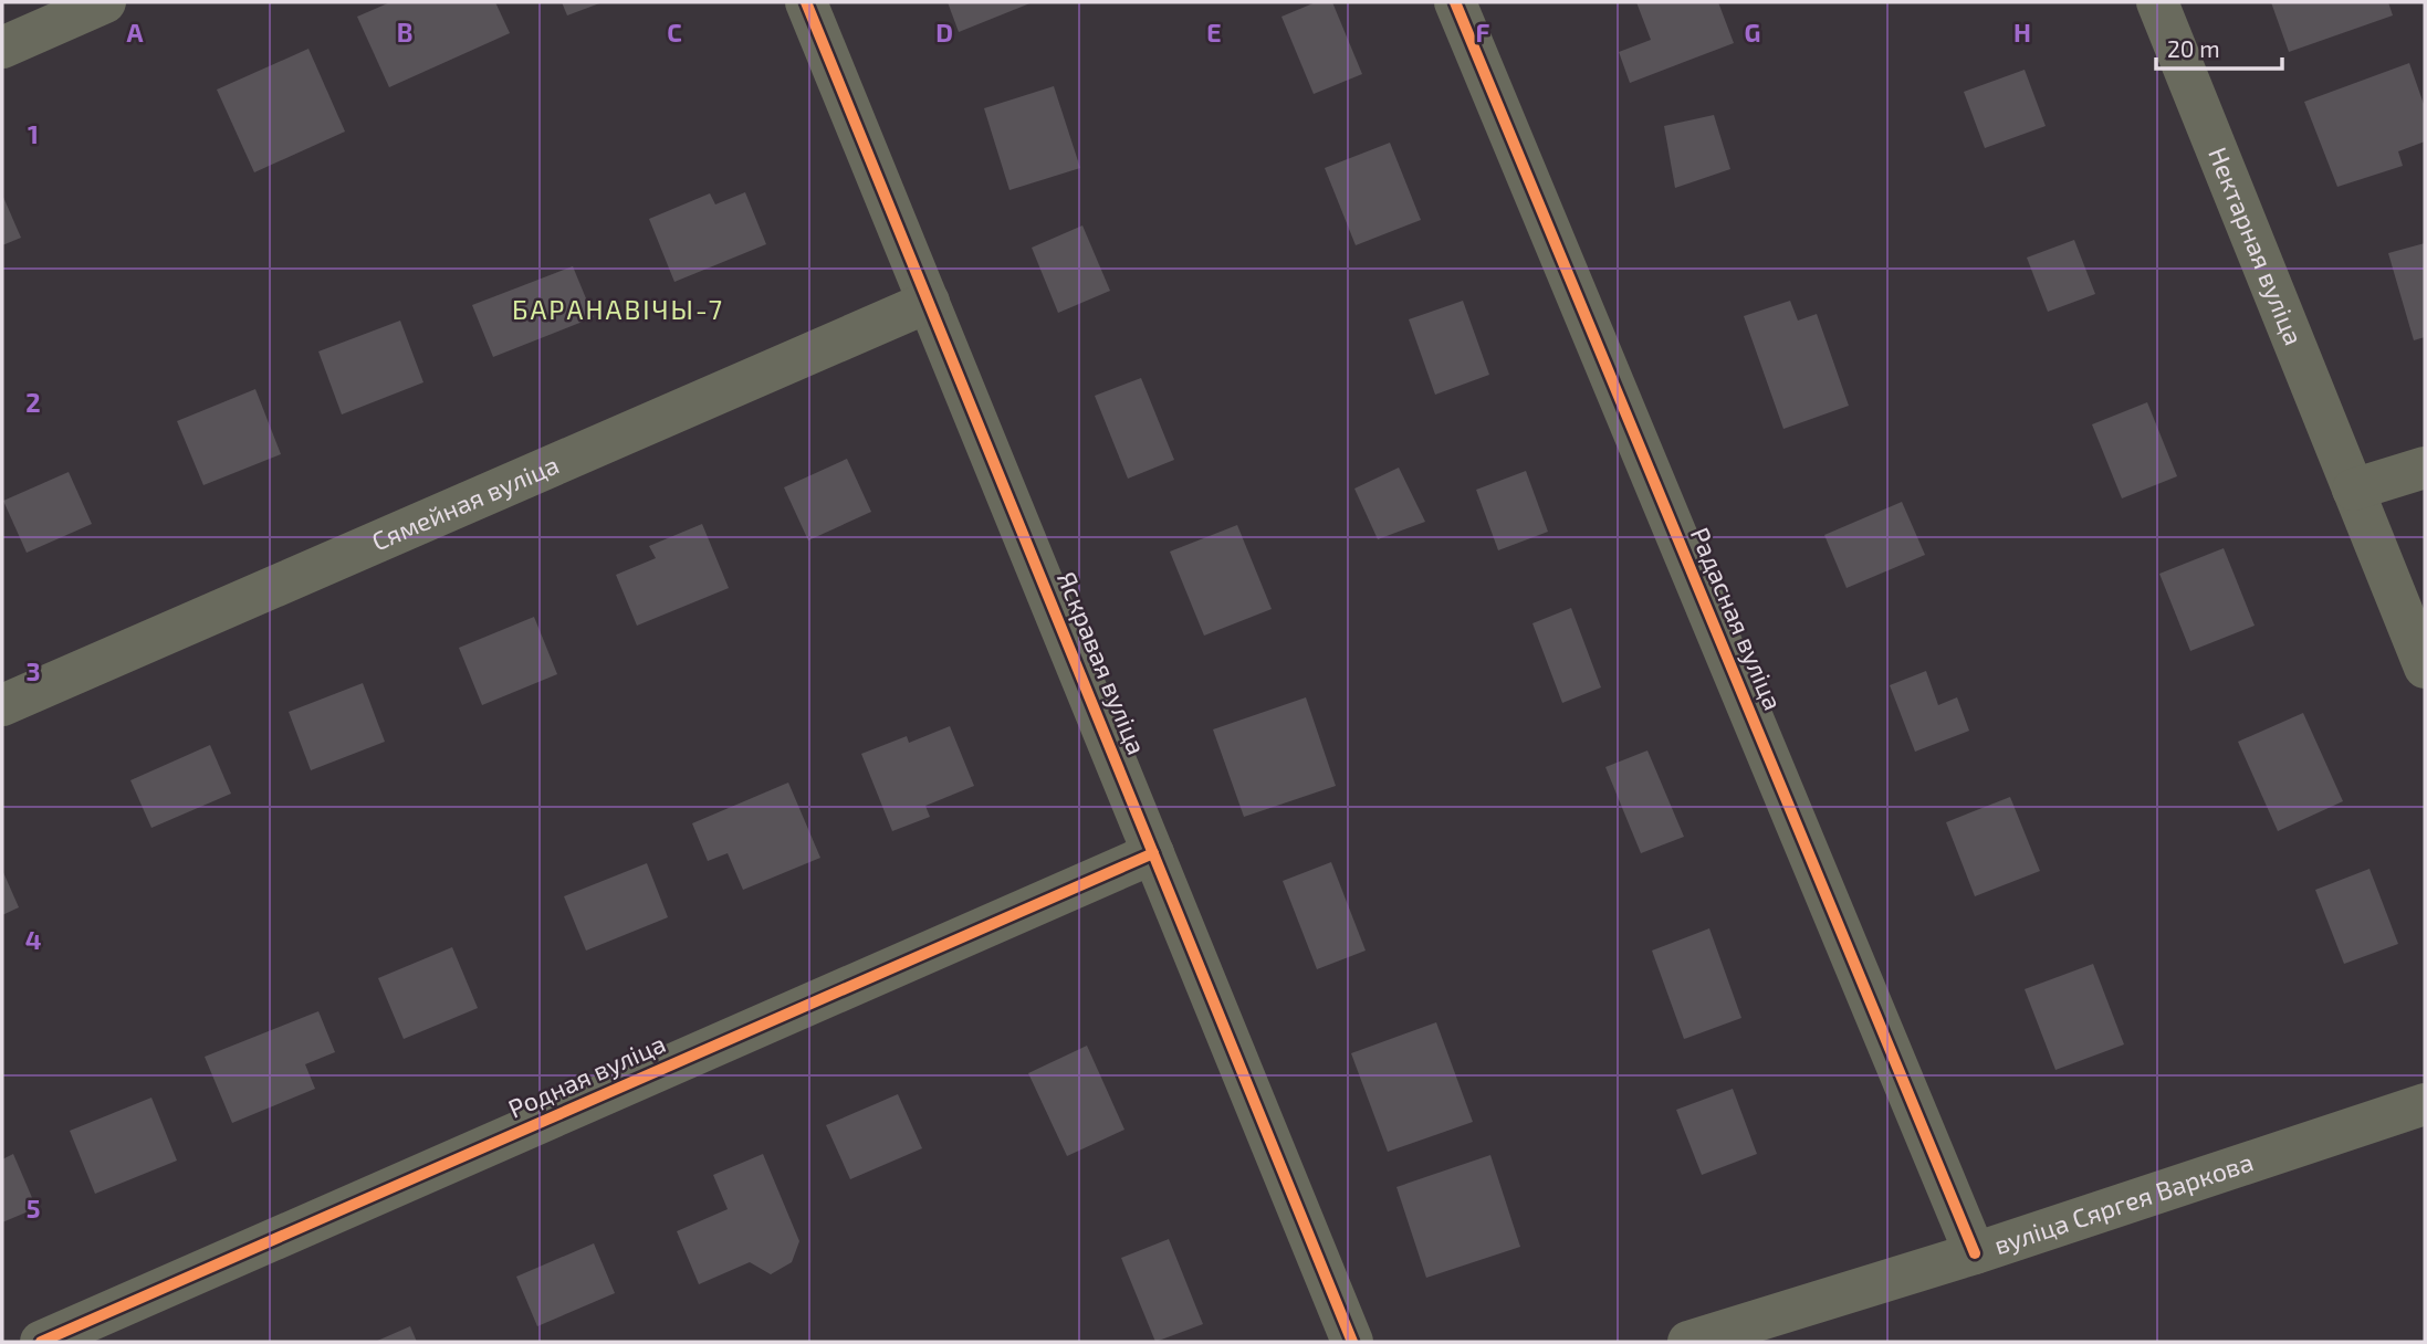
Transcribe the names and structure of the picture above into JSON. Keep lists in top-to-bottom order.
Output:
{
  "streets": {
    "street": [
      "Нектарная вуліца",
      "Сямейная вуліца",
      "Радасная вуліца",
      "Яскравая вуліца",
      "Родная вуліца",
      "вуліца Сяргея Варкова"
    ]
  },
  "crossings": [
    ["Сямейная вуліца", "Яскравая вуліца"],
    ["Радасная вуліца", "вуліца Сяргея Варкова"],
    ["Яскравая вуліца", "Родная вуліца"]
  ],
  "districts": ["БАРАНАВІЧЫ-7"],
  "scale_bar": "20 m",
  "grid": {
    "columns": [
      "A",
      "B",
      "C",
      "D",
      "E",
      "F",
      "G",
      "H"
    ],
    "rows": [
      "1",
      "2",
      "3",
      "4",
      "5"
    ]
  }
}
